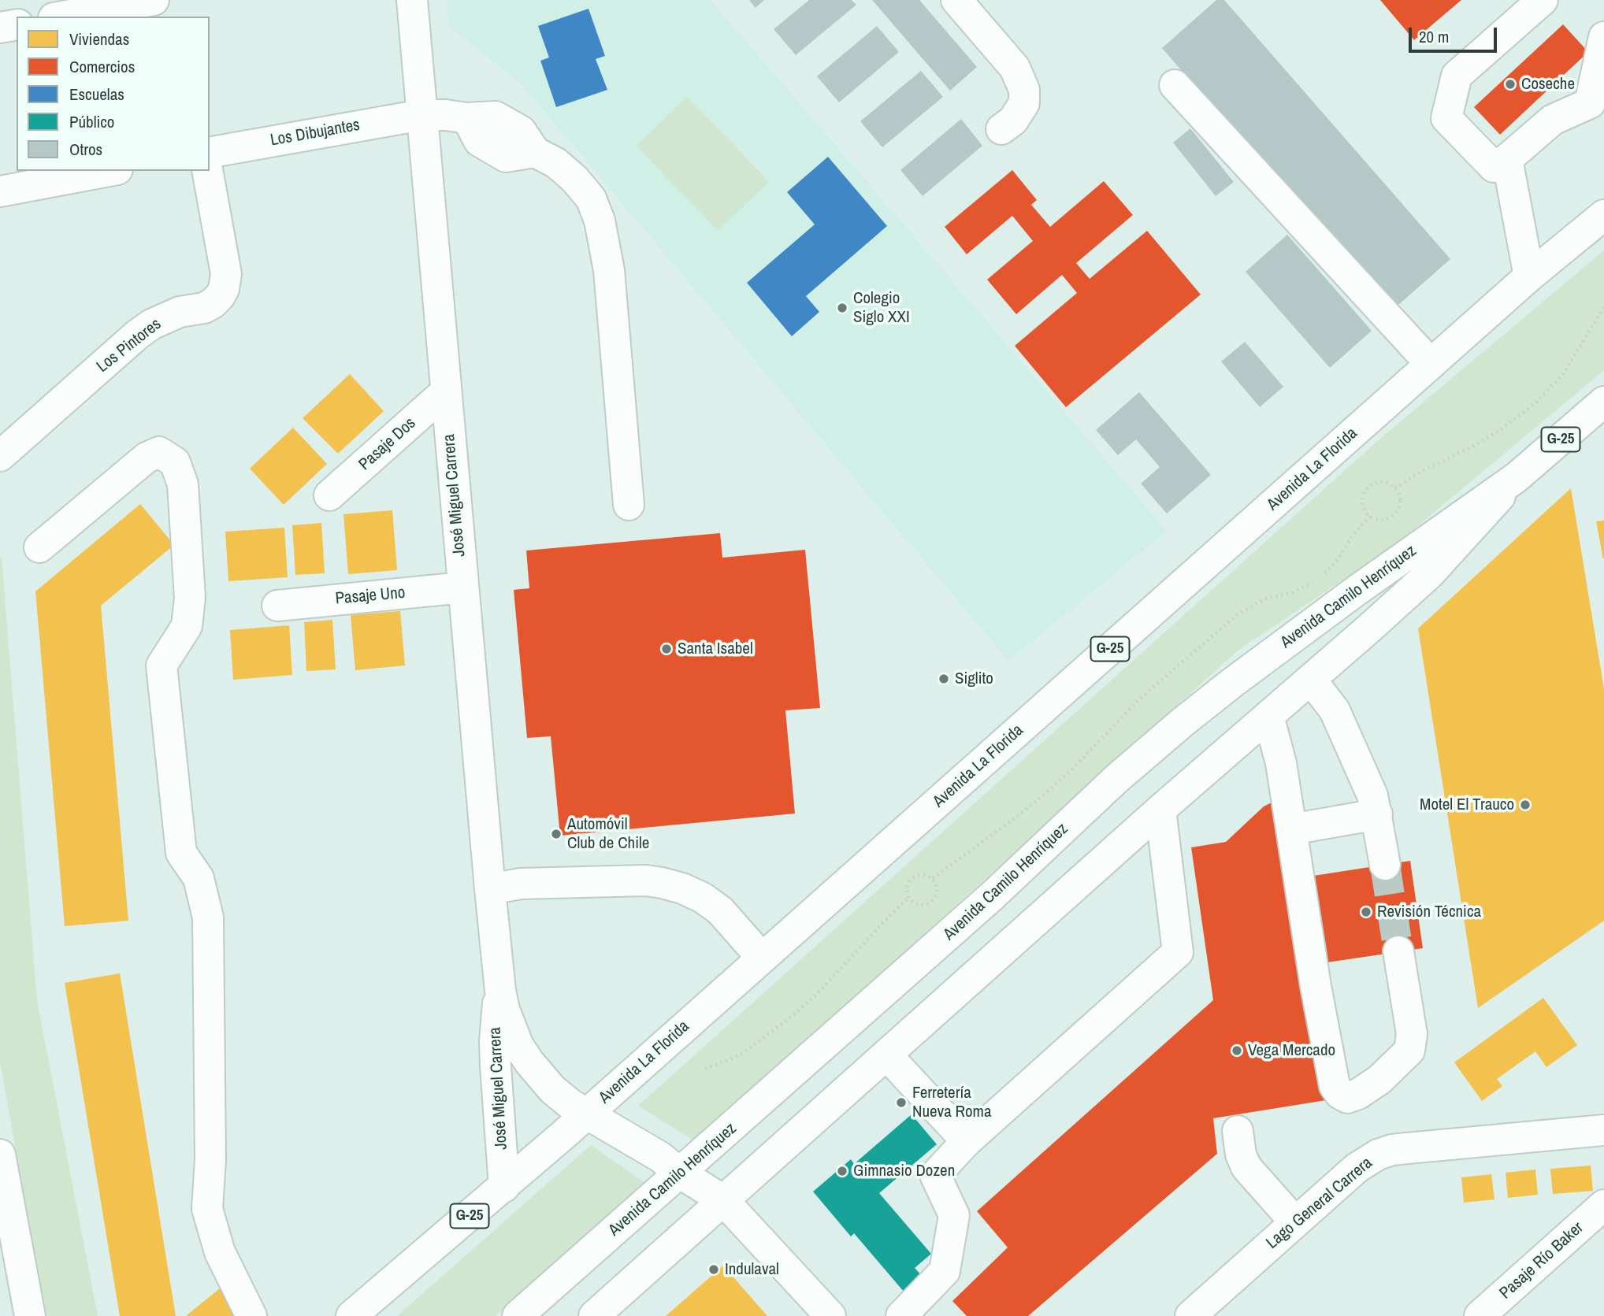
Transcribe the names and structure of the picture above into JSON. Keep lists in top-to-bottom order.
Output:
{
  "streets": {
    "street": [
      "Los Dibujantes",
      "Los Pintores",
      "G-25",
      "Pasaje Dos",
      "Avenida La Florida",
      "José Miguel Carrera",
      "Pasaje Uno",
      "Avenida Camilo Henríquez",
      "Lago General Carrera",
      "Pasaje Río Baker"
    ]
  },
  "crossings": [
    ["Los Dibujantes", "José Miguel Carrera"],
    ["Pasaje Dos", "José Miguel Carrera"],
    ["Avenida La Florida", "José Miguel Carrera"],
    ["José Miguel Carrera", "Pasaje Uno"],
    ["José Miguel Carrera", "Avenida Camilo Henríquez"]
  ],
  "places": [
    "Coseche",
    "Colegio Siglo XXI",
    "Santa Isabel",
    "Siglito",
    "Motel El Trauco",
    "Automóvil Club de Chile",
    "Revisión Técnica",
    "Vega Mercado",
    "Ferretería Nueva Roma",
    "Gimnasio Dozen",
    "Indulaval"
  ],
  "legend": [
    "Viviendas",
    "Comercios",
    "Escuelas",
    "Público",
    "Otros"
  ],
  "scale_bar": "20 m"
}
